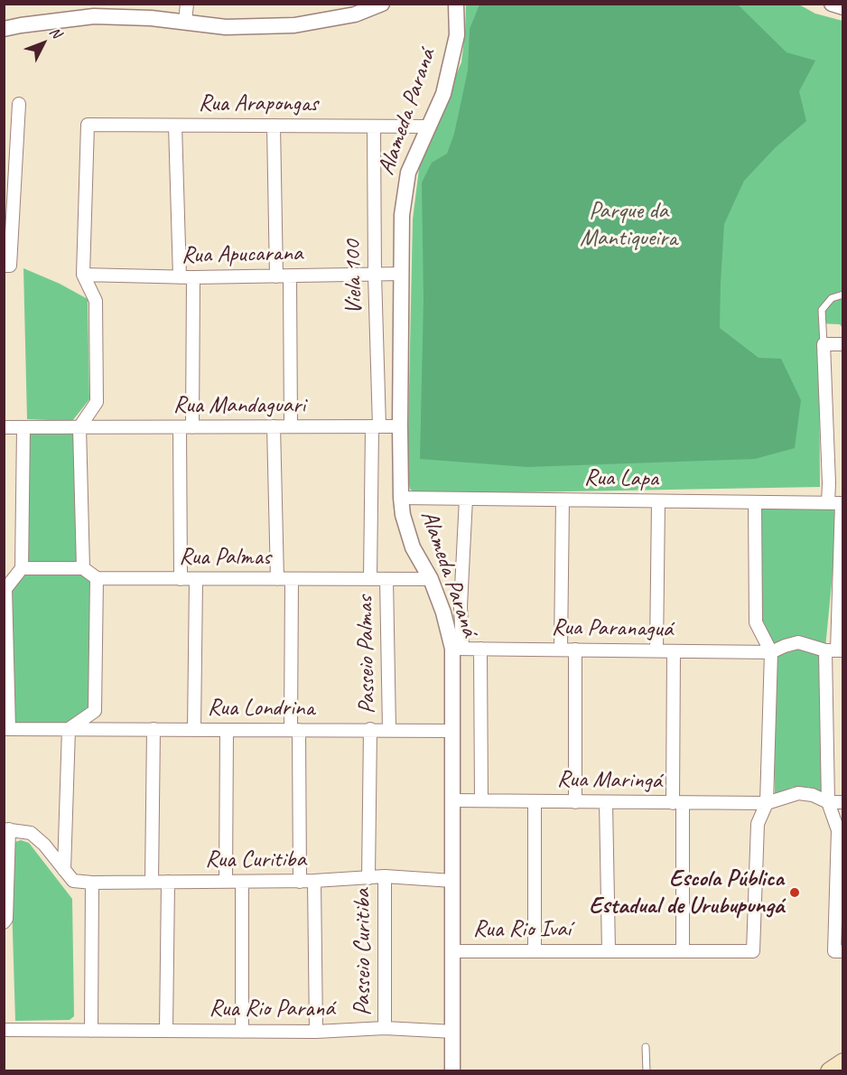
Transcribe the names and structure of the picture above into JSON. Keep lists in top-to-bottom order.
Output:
{
  "streets": {
    "street": [
      "Rua Arapongas",
      "Alameda Paraná",
      "Rua Apucarana",
      "Viela 100",
      "Rua Mandaguari",
      "Rua Lapa",
      "Rua Palmas",
      "Rua Paranaguá",
      "Passeio Palmas",
      "Rua Londrina",
      "Rua Maringá",
      "Rua Curitiba",
      "Rua Rio Ivaí",
      "Passeio Curitiba",
      "Rua Rio Paraná"
    ]
  },
  "crossings": [
    ["Rua Arapongas", "Alameda Paraná"],
    ["Rua Arapongas", "Rua Apucarana"],
    ["Rua Arapongas", "Viela 100"],
    ["Alameda Paraná", "Rua Apucarana"],
    ["Alameda Paraná", "Rua Mandaguari"],
    ["Alameda Paraná", "Rua Lapa"],
    ["Alameda Paraná", "Rua Palmas"],
    ["Alameda Paraná", "Rua Paranaguá"],
    ["Alameda Paraná", "Rua Londrina"],
    ["Alameda Paraná", "Rua Maringá"],
    ["Alameda Paraná", "Rua Curitiba"],
    ["Alameda Paraná", "Rua Rio Ivaí"],
    ["Alameda Paraná", "Rua Rio Paraná"],
    ["Rua Apucarana", "Viela 100"],
    ["Viela 100", "Rua Mandaguari"],
    ["Viela 100", "Rua Palmas"],
    ["Rua Palmas", "Passeio Palmas"],
    ["Passeio Palmas", "Rua Londrina"],
    ["Rua Maringá", "Rua Rio Ivaí"],
    ["Rua Curitiba", "Passeio Curitiba"],
    ["Passeio Curitiba", "Rua Rio Paraná"]
  ],
  "parks": ["Parque da Mantiqueira"],
  "places": ["Escola Pública Estadual de Urubupungá"],
  "north": "top right"
}
